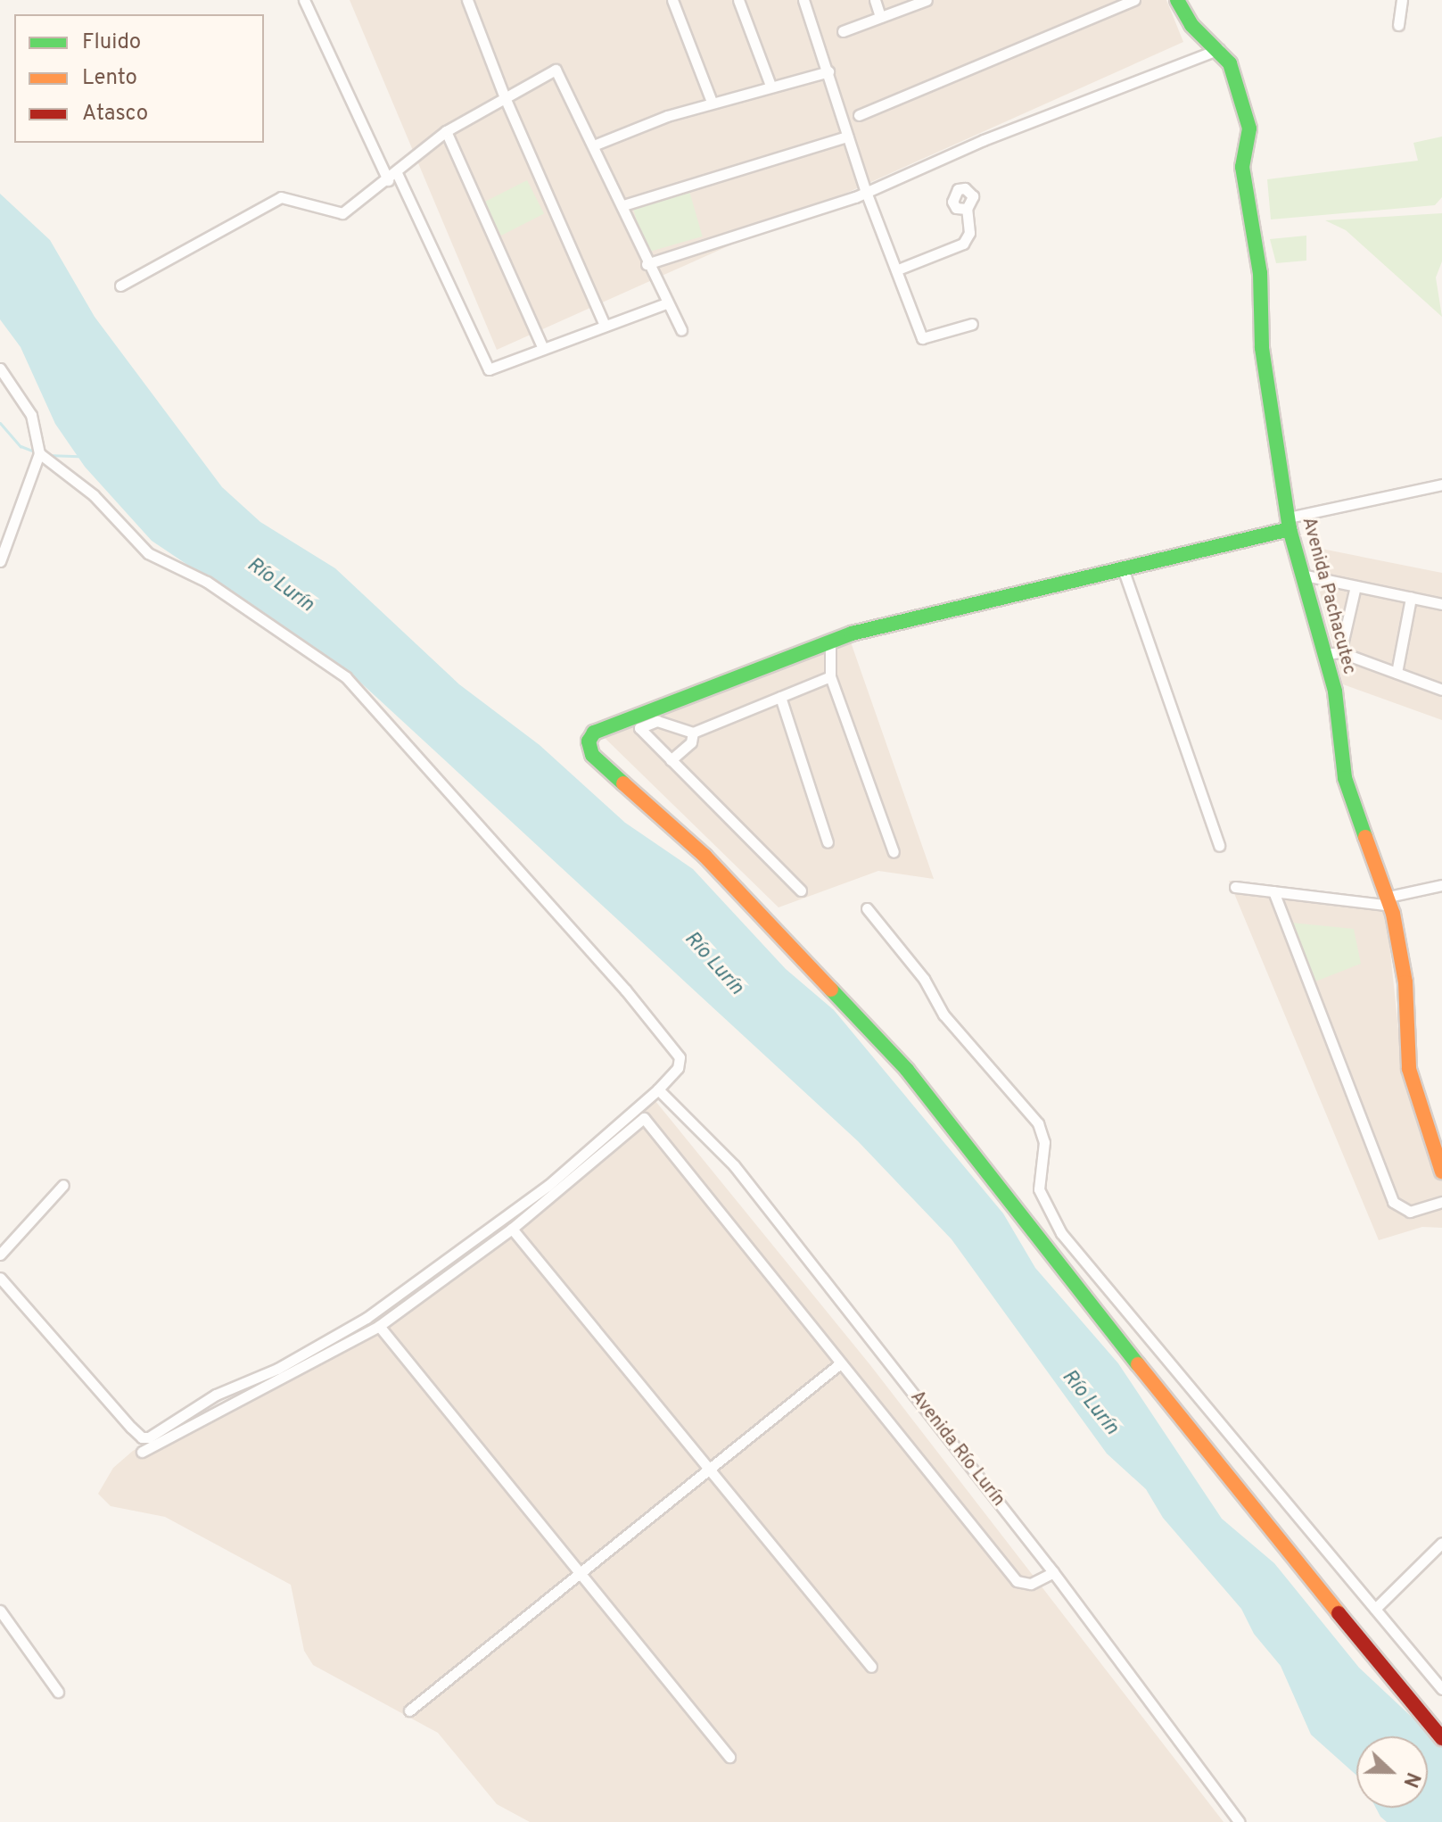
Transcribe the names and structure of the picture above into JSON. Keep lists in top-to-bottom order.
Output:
{
  "streets": {
    "street": ["Avenida Pachacutec", "Avenida Río Lurín"]
  },
  "water": ["Río Lurín"],
  "legend": ["Fluido", "Lento", "Atasco"],
  "north": "right"
}
